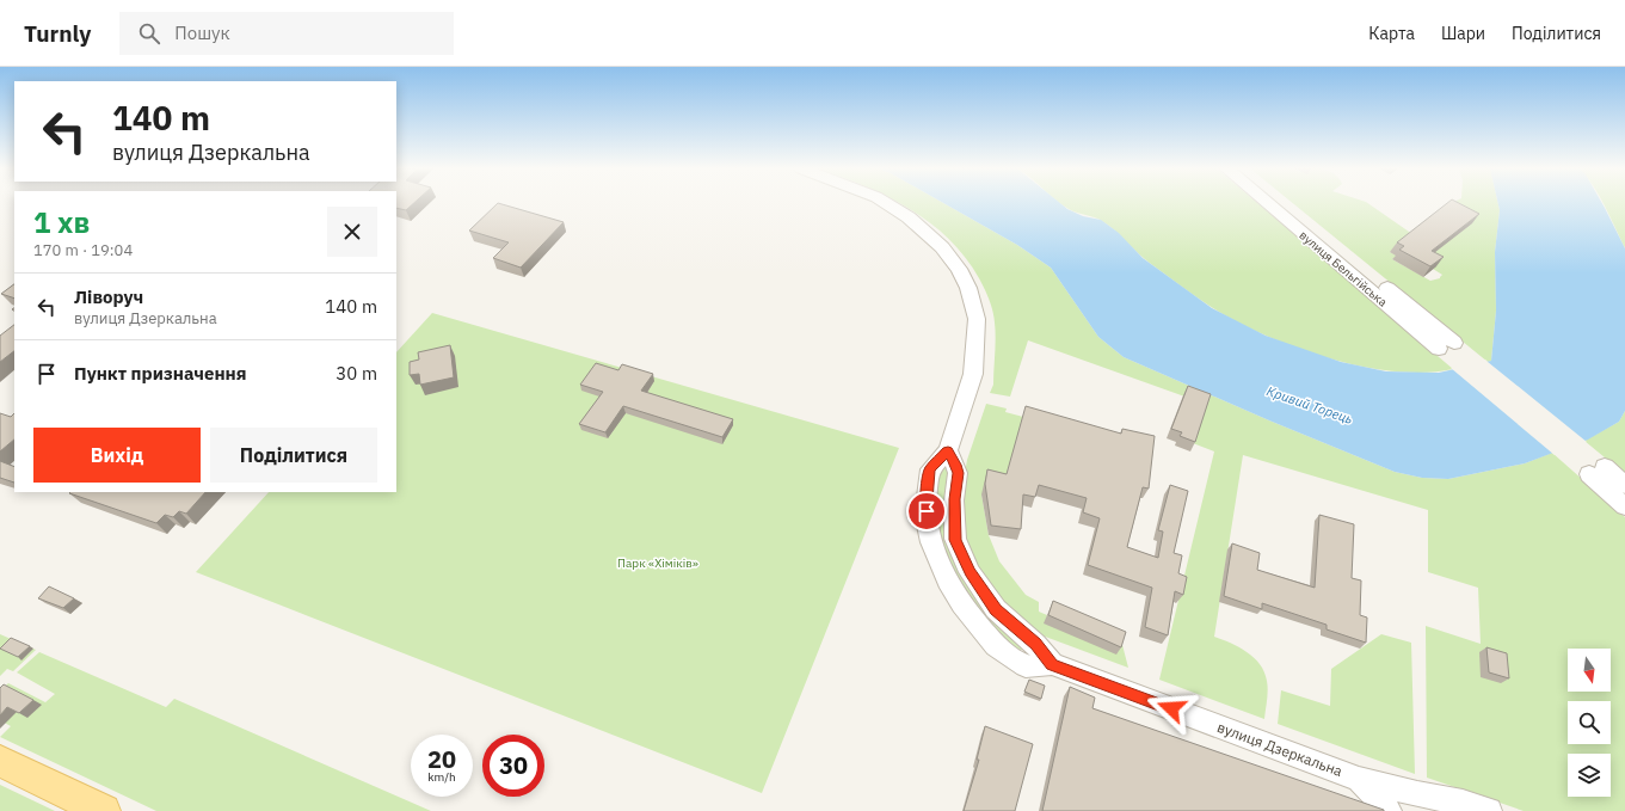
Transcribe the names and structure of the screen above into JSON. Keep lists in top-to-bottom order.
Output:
{
  "streets": {
    "street": ["вулиця Бельгійська", "вулиця Дзеркальна"]
  },
  "water": ["Кривий Торець"],
  "parks": ["Парк «Хіміків»"],
  "north": "bottom",
  "page": {
    "header": "Turnly",
    "search": "Пошук",
    "nav": ["Карта", "Шари", "Поділитися"],
    "turn": ["140 m", "вулиця Дзеркальна"],
    "heading": ["1 хв", "170 m · 19:04"],
    "list": [
      {
        "name": "Ліворуч",
        "note": "вулиця Дзеркальна",
        "value": "140 m"
      },
      {
        "name": "Пункт призначення",
        "value": "30 m"
      }
    ],
    "buttons": ["Вихід", "Поділитися"],
    "speed": "20 km/h",
    "limit": "30"
  }
}
